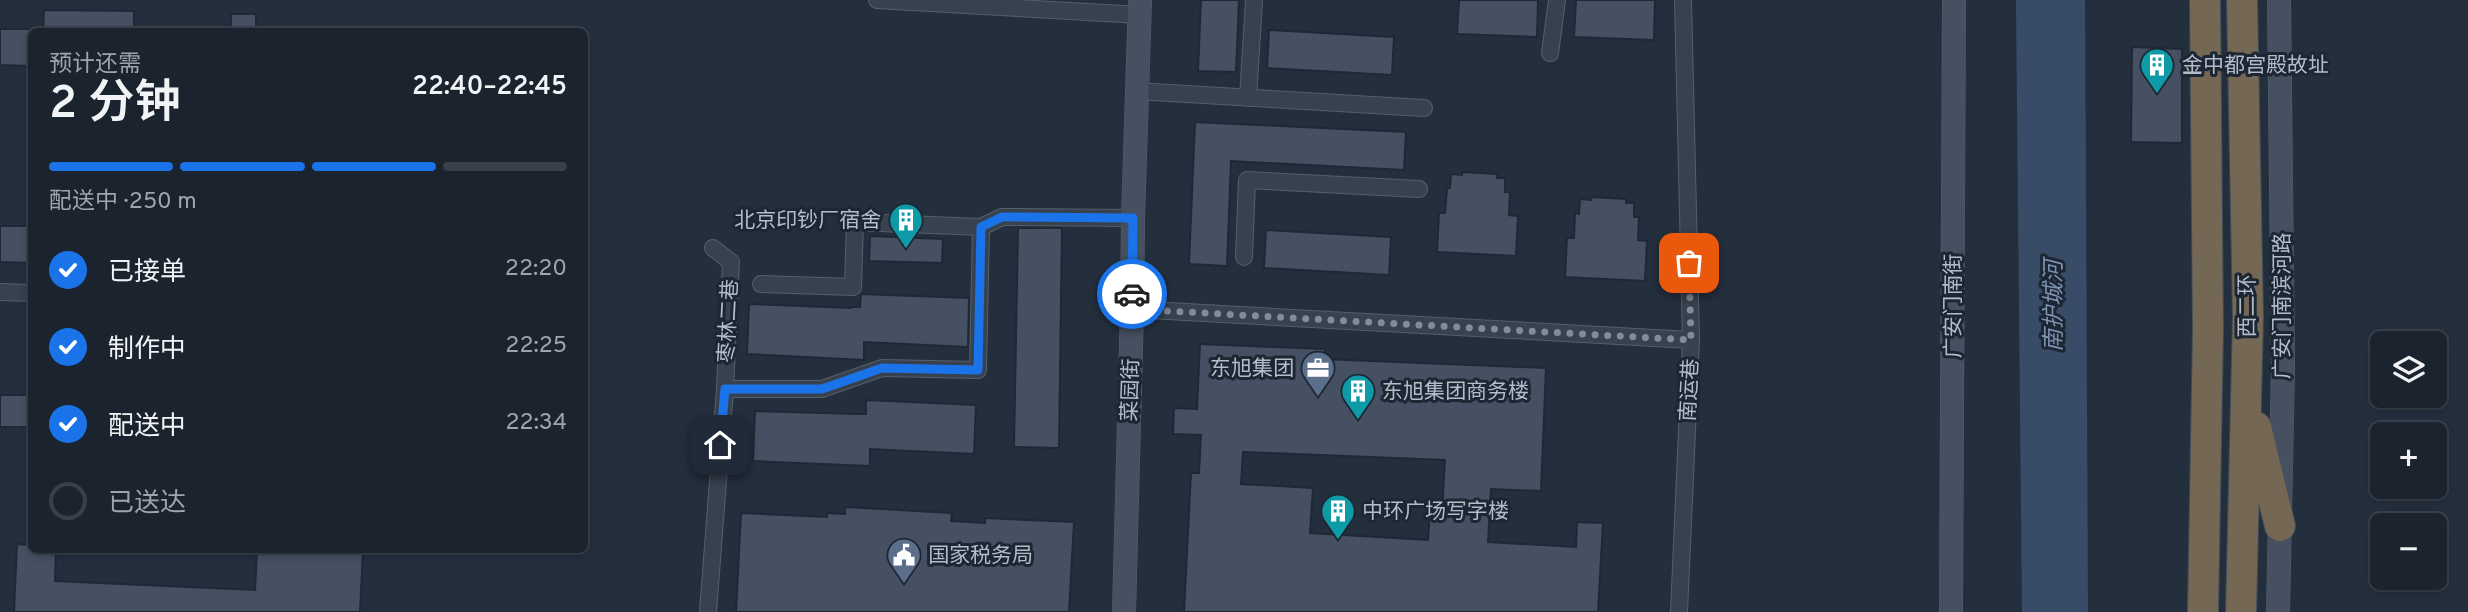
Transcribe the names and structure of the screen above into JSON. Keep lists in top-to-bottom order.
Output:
{
  "streets": {
    "highway": ["西二环"],
    "street": [
      "广安门南街",
      "广安门南滨河路",
      "枣林二巷",
      "菜园街",
      "南运巷"
    ]
  },
  "water": ["南护城河"],
  "places": {
    "building": [
      "金中都宫殿故址",
      "北京印钞厂宿舍",
      "东旭集团商务楼",
      "中环广场写字楼"
    ],
    "office": ["东旭集团"],
    "public building": ["国家税务局"]
  },
  "page": {
    "heading": ["2 分钟", "预计还需", "22:40–22:45"],
    "bar": "配送中 · 250 m",
    "list": [
      ["已接单", "22:20"],
      ["制作中", "22:25"],
      ["配送中", "22:34"],
      "已送达"
    ],
    "map_buttons": ["+", "−"]
  }
}
